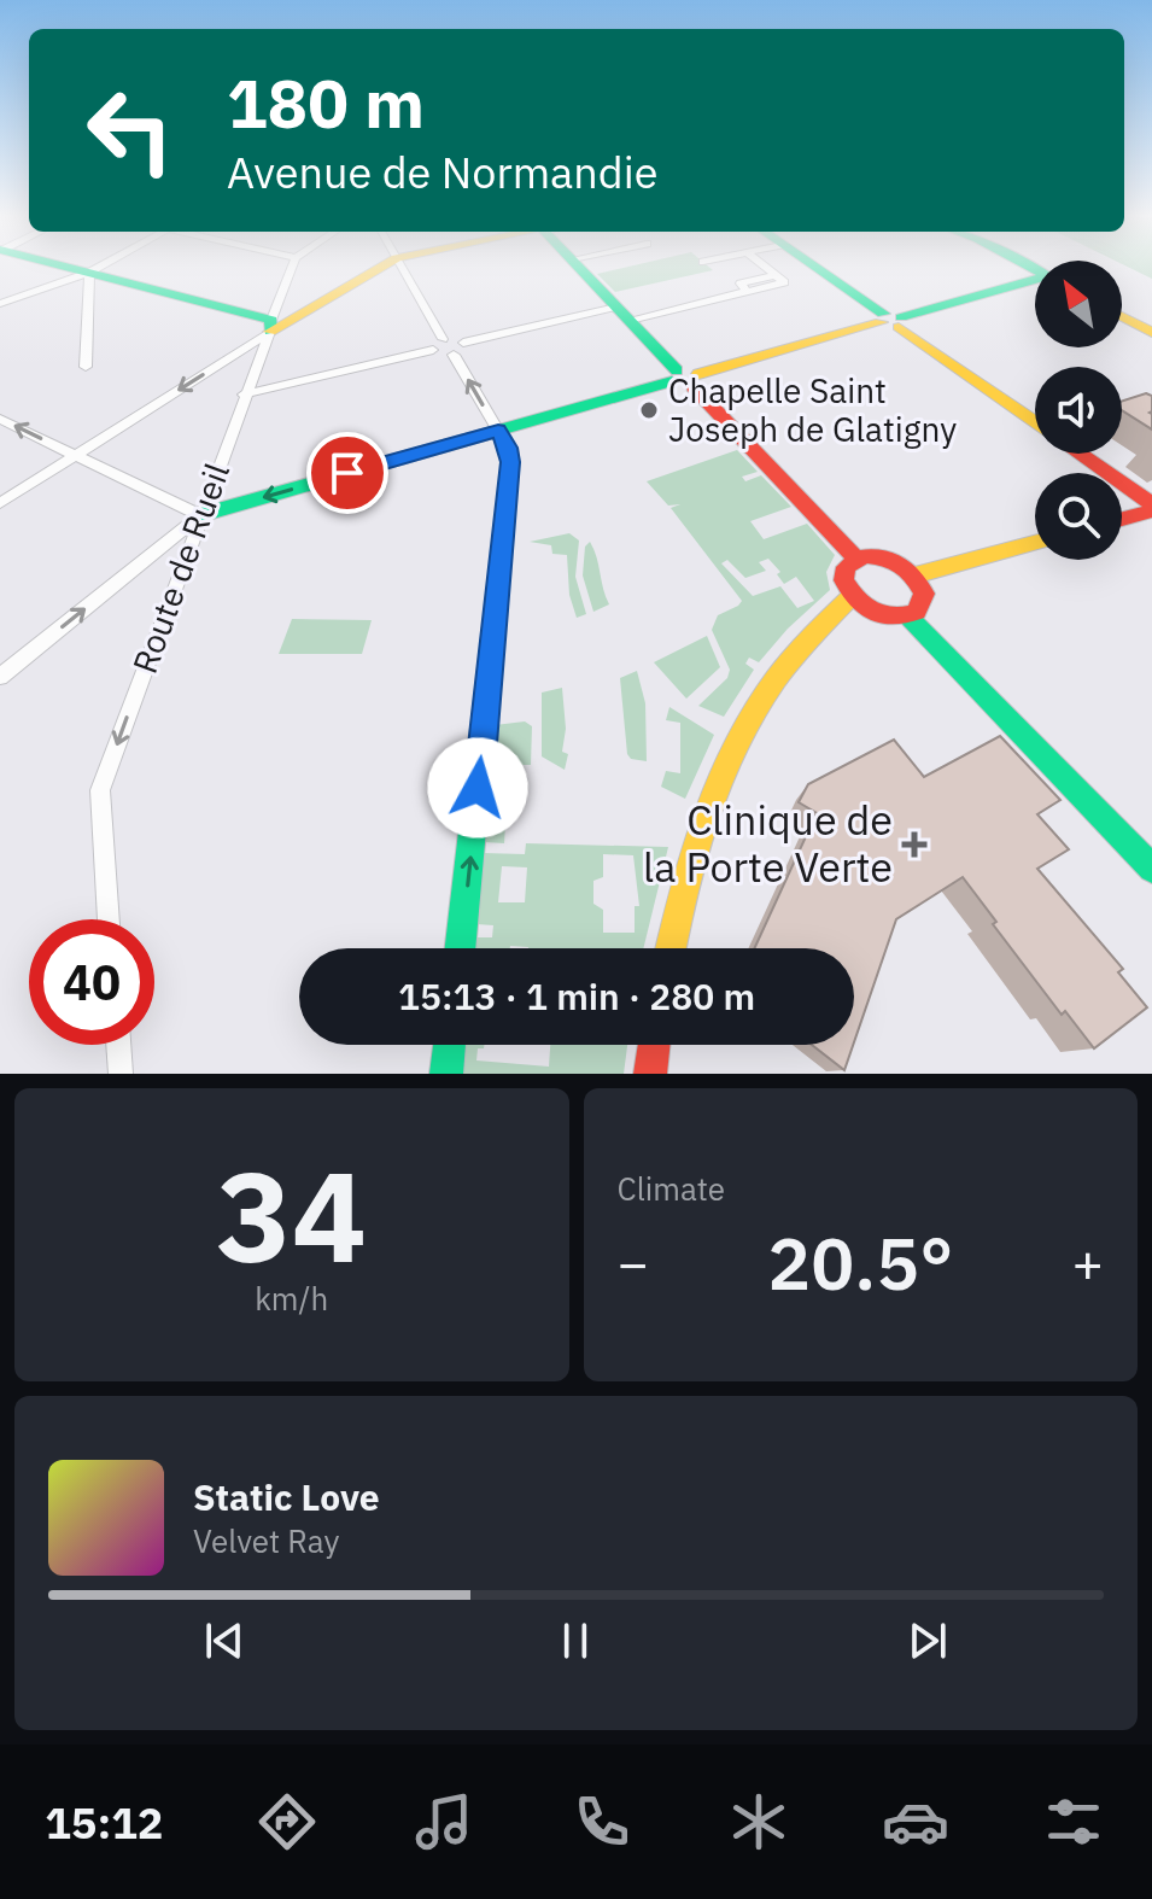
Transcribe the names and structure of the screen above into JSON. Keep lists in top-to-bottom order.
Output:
{
  "streets": {
    "street": ["Route de Rueil"]
  },
  "one_way": ["Route de Rueil"],
  "places": {
    "other": ["Chapelle Saint Joseph de Glatigny"],
    "health": ["Clinique de la Porte Verte"]
  },
  "north": "top left",
  "page": {
    "turn": ["180 m", "Avenue de Normandie"],
    "limit": "40",
    "trip": "15:13 · 1 min · 280 m",
    "tile": [
      ["34", "km/h"],
      "Climate"
    ],
    "heat": ["−", "20.5°", "+"],
    "song": ["Static Love", "Velvet Ray"],
    "tabs": "15:12"
  }
}
